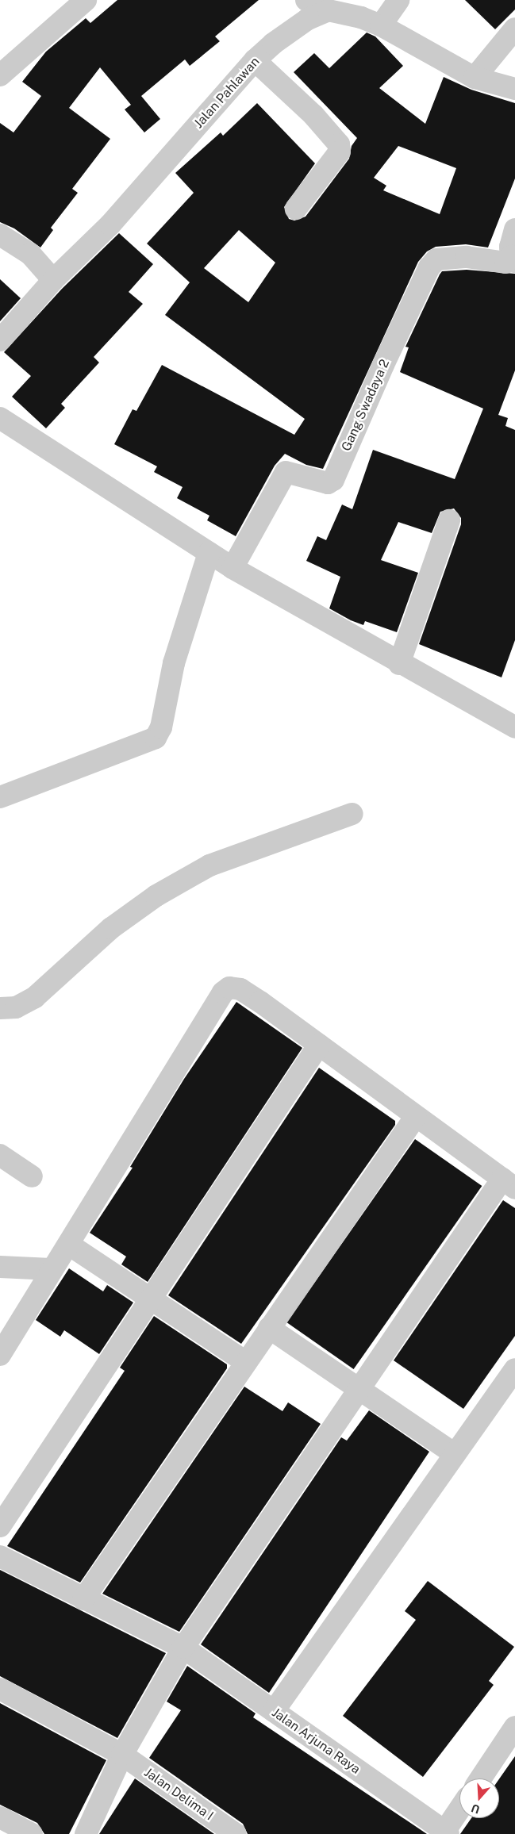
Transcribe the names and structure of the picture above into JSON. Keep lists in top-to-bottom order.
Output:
{
  "streets": {
    "street": [
      "Jalan Pahlawan",
      "Gang Swadaya 2",
      "Jalan Arjuna Raya",
      "Jalan Delima I"
    ]
  },
  "north": "bottom"
}
